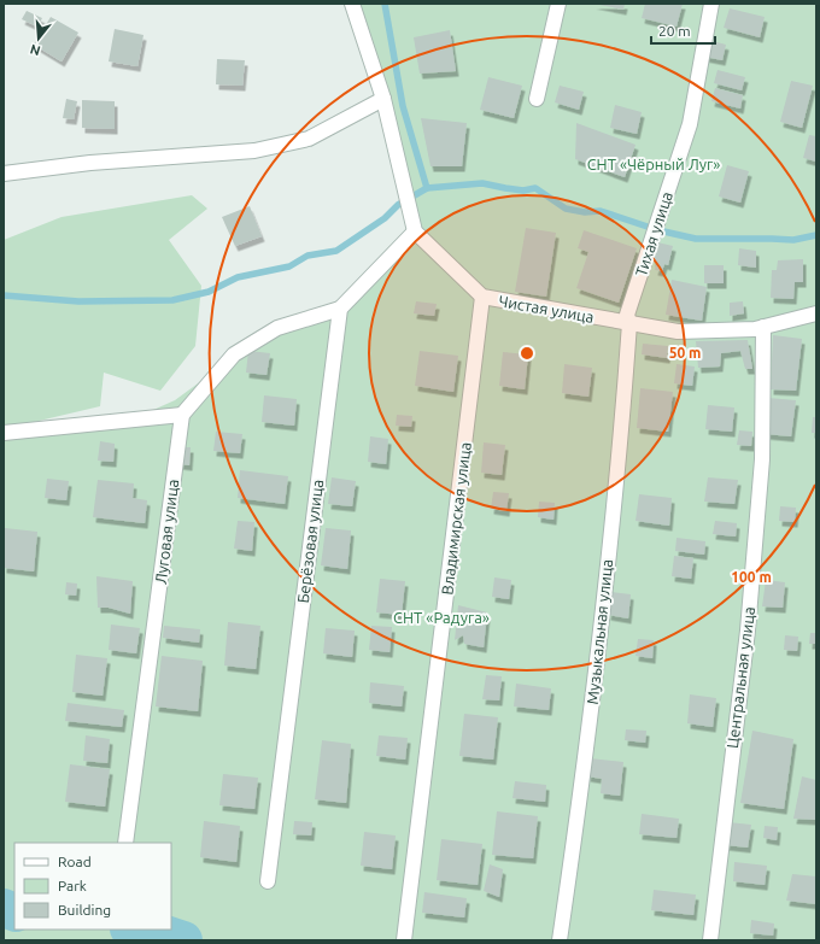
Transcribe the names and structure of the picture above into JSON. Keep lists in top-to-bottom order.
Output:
{
  "streets": {
    "street": [
      "Тихая улица",
      "Чистая улица",
      "Владимирская улица",
      "Луговая улица",
      "Берёзовая улица",
      "Музыкальная улица",
      "Центральная улица"
    ]
  },
  "crossings": [
    ["Тихая улица", "Чистая улица"],
    ["Тихая улица", "Музыкальная улица"],
    ["Чистая улица", "Владимирская улица"],
    ["Чистая улица", "Музыкальная улица"],
    ["Чистая улица", "Центральная улица"]
  ],
  "parks": ["СНТ «Чёрный Луг»", "СНТ «Радуга»"],
  "legend": ["Road", "Park", "Building"],
  "scale_bar": "20 m",
  "north": "bottom",
  "rings": ["50 m", "100 m"]
}
